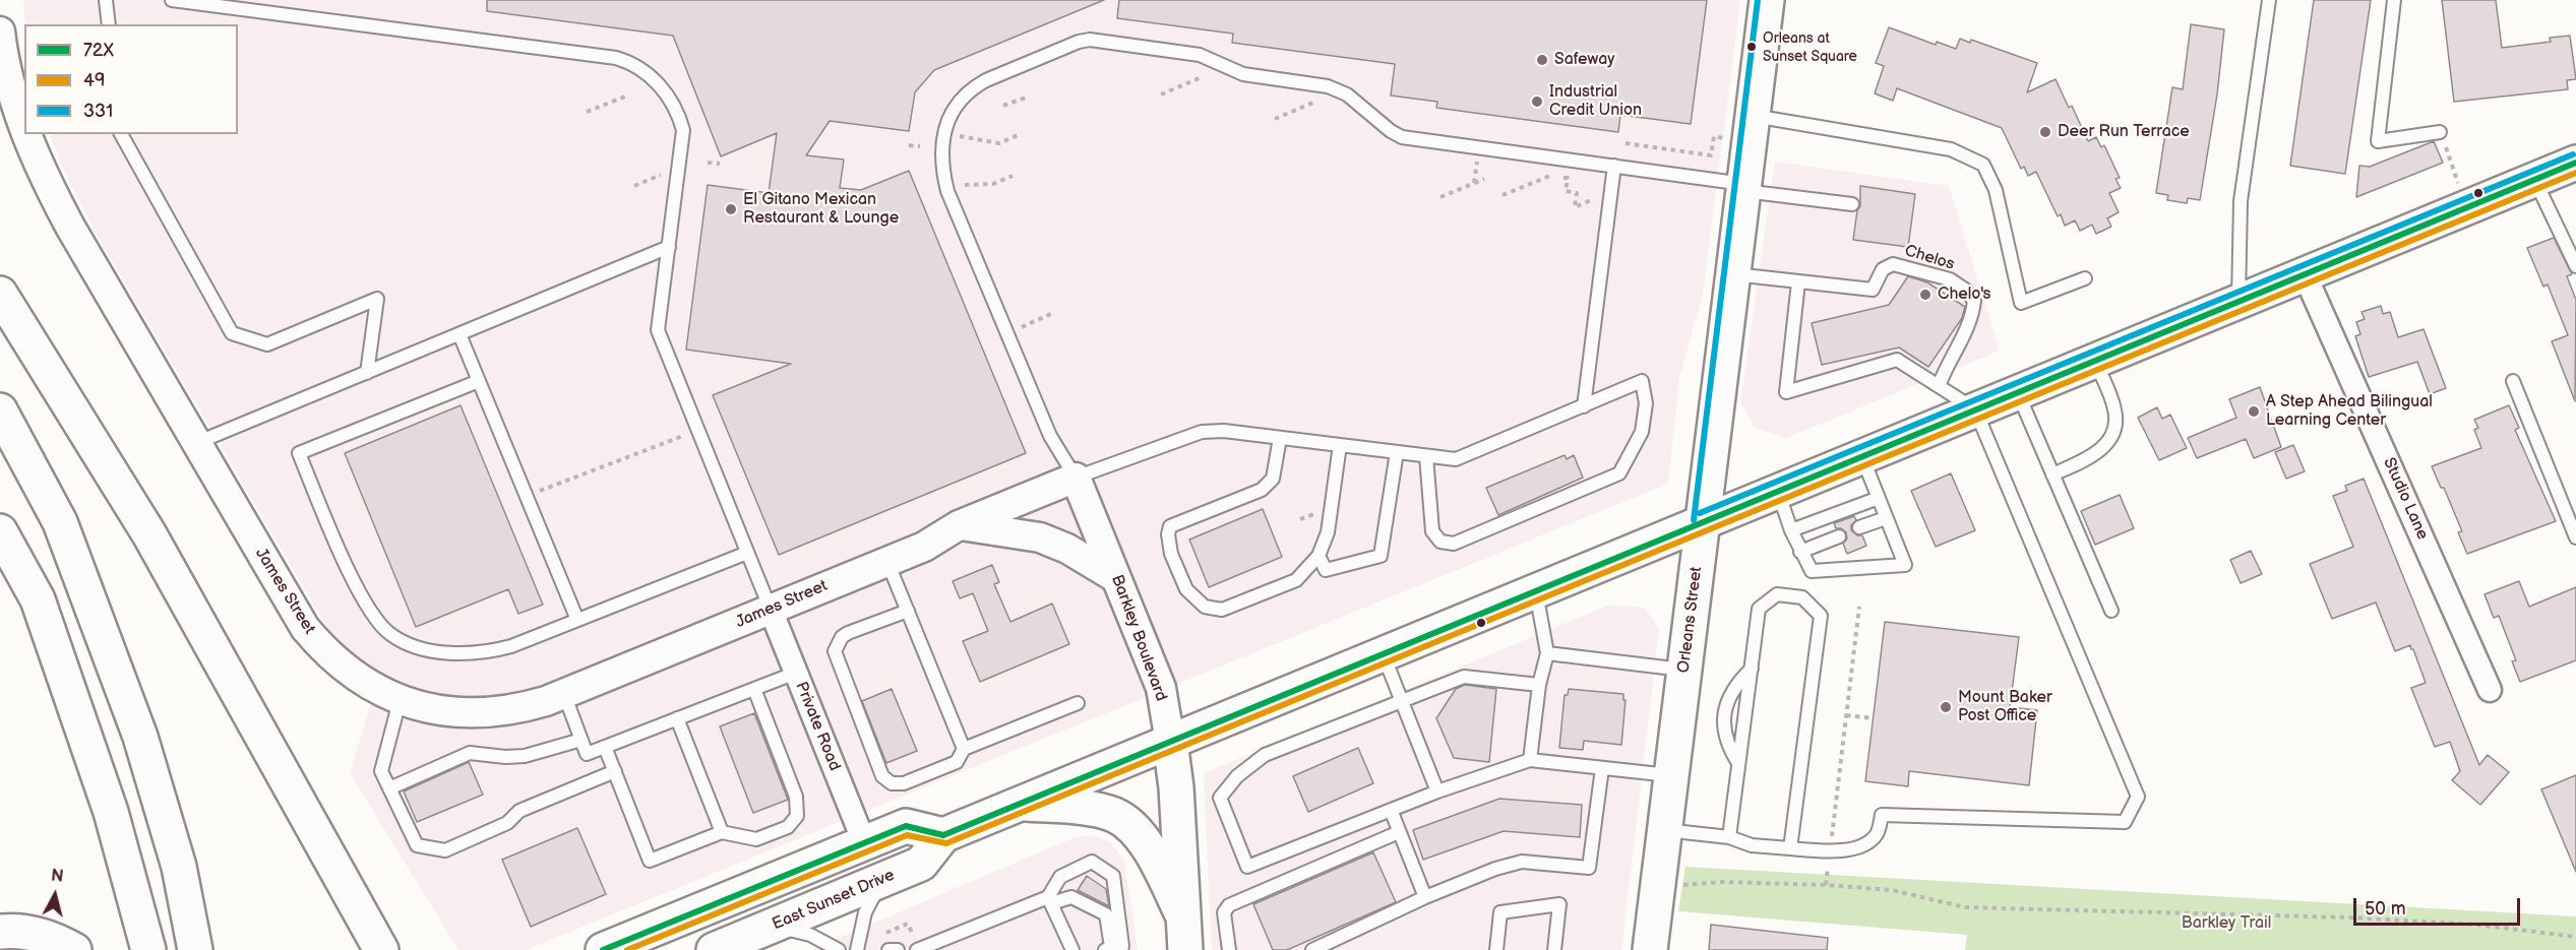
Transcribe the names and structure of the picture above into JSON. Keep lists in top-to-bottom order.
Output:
{
  "streets": {
    "main road": ["Orleans Street", "Barkley Boulevard", "East Sunset Drive"],
    "street": ["Studio Lane", "James Street", "Private Road"],
    "lane": ["Chelos"]
  },
  "crossings": [
    ["Studio Lane", "East Sunset Drive"],
    ["James Street", "Barkley Boulevard"],
    ["James Street", "Private Road"],
    ["Orleans Street", "East Sunset Drive"],
    ["Barkley Boulevard", "East Sunset Drive"]
  ],
  "parks": ["Barkley Trail"],
  "places": [
    "Orleans at Sunset Square",
    "Safeway",
    "Industrial Credit Union",
    "Deer Run Terrace",
    "El Gitano Mexican Restaurant & Lounge",
    "Chelo's",
    "A Step Ahead Bilingual Learning Center",
    "Mount Baker Post Office"
  ],
  "lines": ["transit line 331", "transit line 72X", "transit line 49"],
  "legend": ["72X", "49", "331"],
  "scale_bar": "50 m",
  "north": "top"
}
